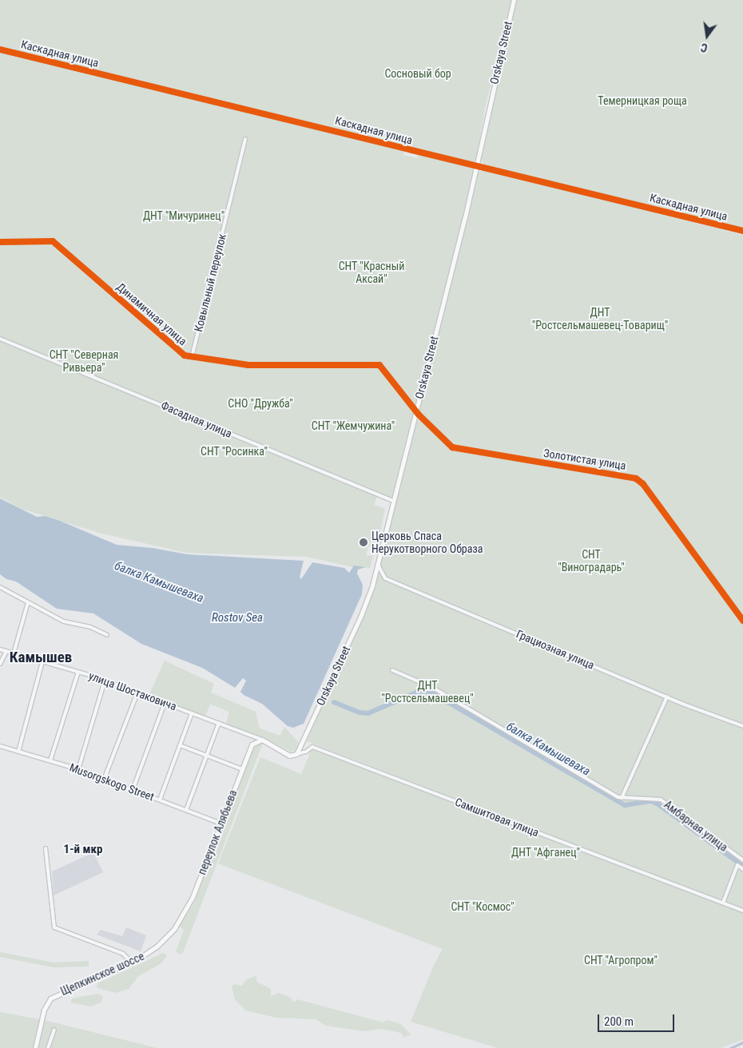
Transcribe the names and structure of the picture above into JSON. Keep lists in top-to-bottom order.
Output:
{
  "streets": {
    "main road": [
      "Orskaya Street",
      "Каскадная улица",
      "переулок Алябьева",
      "Щепкинское шоссе"
    ],
    "street": [
      "Ковыльный переулок",
      "Динамичная улица",
      "Фасадная улица",
      "Золотистая улица",
      "Грациозная улица",
      "улица Шостаковича",
      "Musorgskogo Street",
      "Самшитовая улица",
      "Амбарная улица"
    ]
  },
  "crossings": [
    ["Orskaya Street", "Каскадная улица"],
    ["Orskaya Street", "Фасадная улица"],
    ["Orskaya Street", "Золотистая улица"],
    ["Orskaya Street", "Грациозная улица"],
    ["Orskaya Street", "Самшитовая улица"],
    ["Ковыльный переулок", "Динамичная улица"],
    ["Динамичная улица", "Золотистая улица"],
    ["улица Шостаковича", "переулок Алябьева"],
    ["Musorgskogo Street", "переулок Алябьева"],
    ["переулок Алябьева", "Щепкинское шоссе"]
  ],
  "districts": ["Камышев", "1-й мкр"],
  "water": ["балка Камышеваха", "Rostov Sea"],
  "parks": [
    "Сосновый бор",
    "Темерницкая роща",
    "ДНТ \"Мичуринец\"",
    "СНТ \"Красный Аксай\"",
    "ДНТ \"Ростсельмашевец-Товарищ\"",
    "СНТ \"Северная Ривьера\"",
    "СНО \"Дружба\"",
    "СНТ \"Жемчужина\"",
    "СНТ \"Росинка\"",
    "СНТ \"Виноградарь\"",
    "ДНТ \"Ростсельмашевец\"",
    "ДНТ \"Афганец\"",
    "СНТ \"Космос\"",
    "СНТ \"Агропром\""
  ],
  "places": ["Церковь Спаса Нерукотворного Образа"],
  "scale_bar": "200 m",
  "north": "bottom"
}
